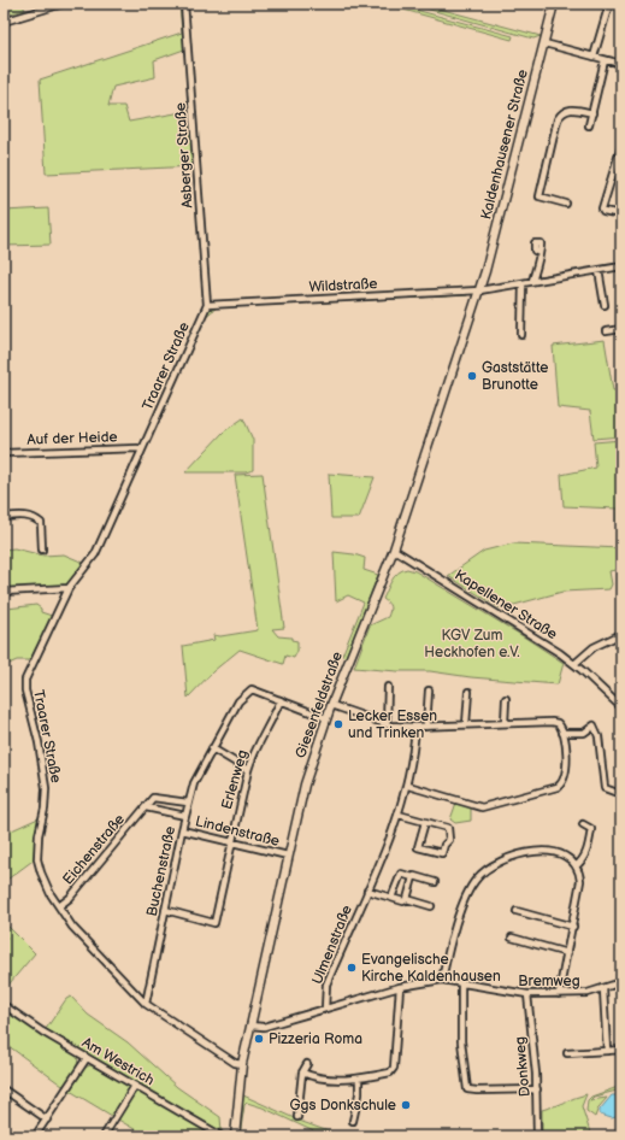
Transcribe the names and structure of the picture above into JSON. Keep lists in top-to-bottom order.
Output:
{
  "streets": {
    "main road": ["Kaldenhausener Straße", "Giesenfeldstraße"],
    "street": [
      "Asberger Straße",
      "Wildstraße",
      "Traarer Straße",
      "Auf der Heide",
      "Kapellener Straße",
      "Erlenweg",
      "Lindenstraße",
      "Eichenstraße",
      "Buchenstraße",
      "Ulmenstraße",
      "Bremweg",
      "Am Westrich",
      "Donkweg"
    ]
  },
  "crossings": [
    ["Kaldenhausener Straße", "Wildstraße"],
    ["Kaldenhausener Straße", "Giesenfeldstraße"],
    ["Asberger Straße", "Wildstraße"],
    ["Asberger Straße", "Traarer Straße"],
    ["Wildstraße", "Traarer Straße"],
    ["Wildstraße", "Giesenfeldstraße"],
    ["Traarer Straße", "Auf der Heide"],
    ["Traarer Straße", "Giesenfeldstraße"],
    ["Traarer Straße", "Eichenstraße"],
    ["Traarer Straße", "Buchenstraße"],
    ["Kapellener Straße", "Giesenfeldstraße"],
    ["Giesenfeldstraße", "Lindenstraße"],
    ["Giesenfeldstraße", "Buchenstraße"],
    ["Giesenfeldstraße", "Bremweg"],
    ["Erlenweg", "Lindenstraße"],
    ["Erlenweg", "Buchenstraße"],
    ["Lindenstraße", "Buchenstraße"],
    ["Eichenstraße", "Buchenstraße"],
    ["Ulmenstraße", "Bremweg"],
    ["Bremweg", "Donkweg"]
  ],
  "parks": ["KGV Zum Heckhofen e.V."],
  "places": [
    "Gaststätte Brunotte",
    "Lecker Essen und Trinken",
    "Evangelische Kirche Kaldenhausen",
    "Pizzeria Roma",
    "Ggs Donkschule"
  ]
}
